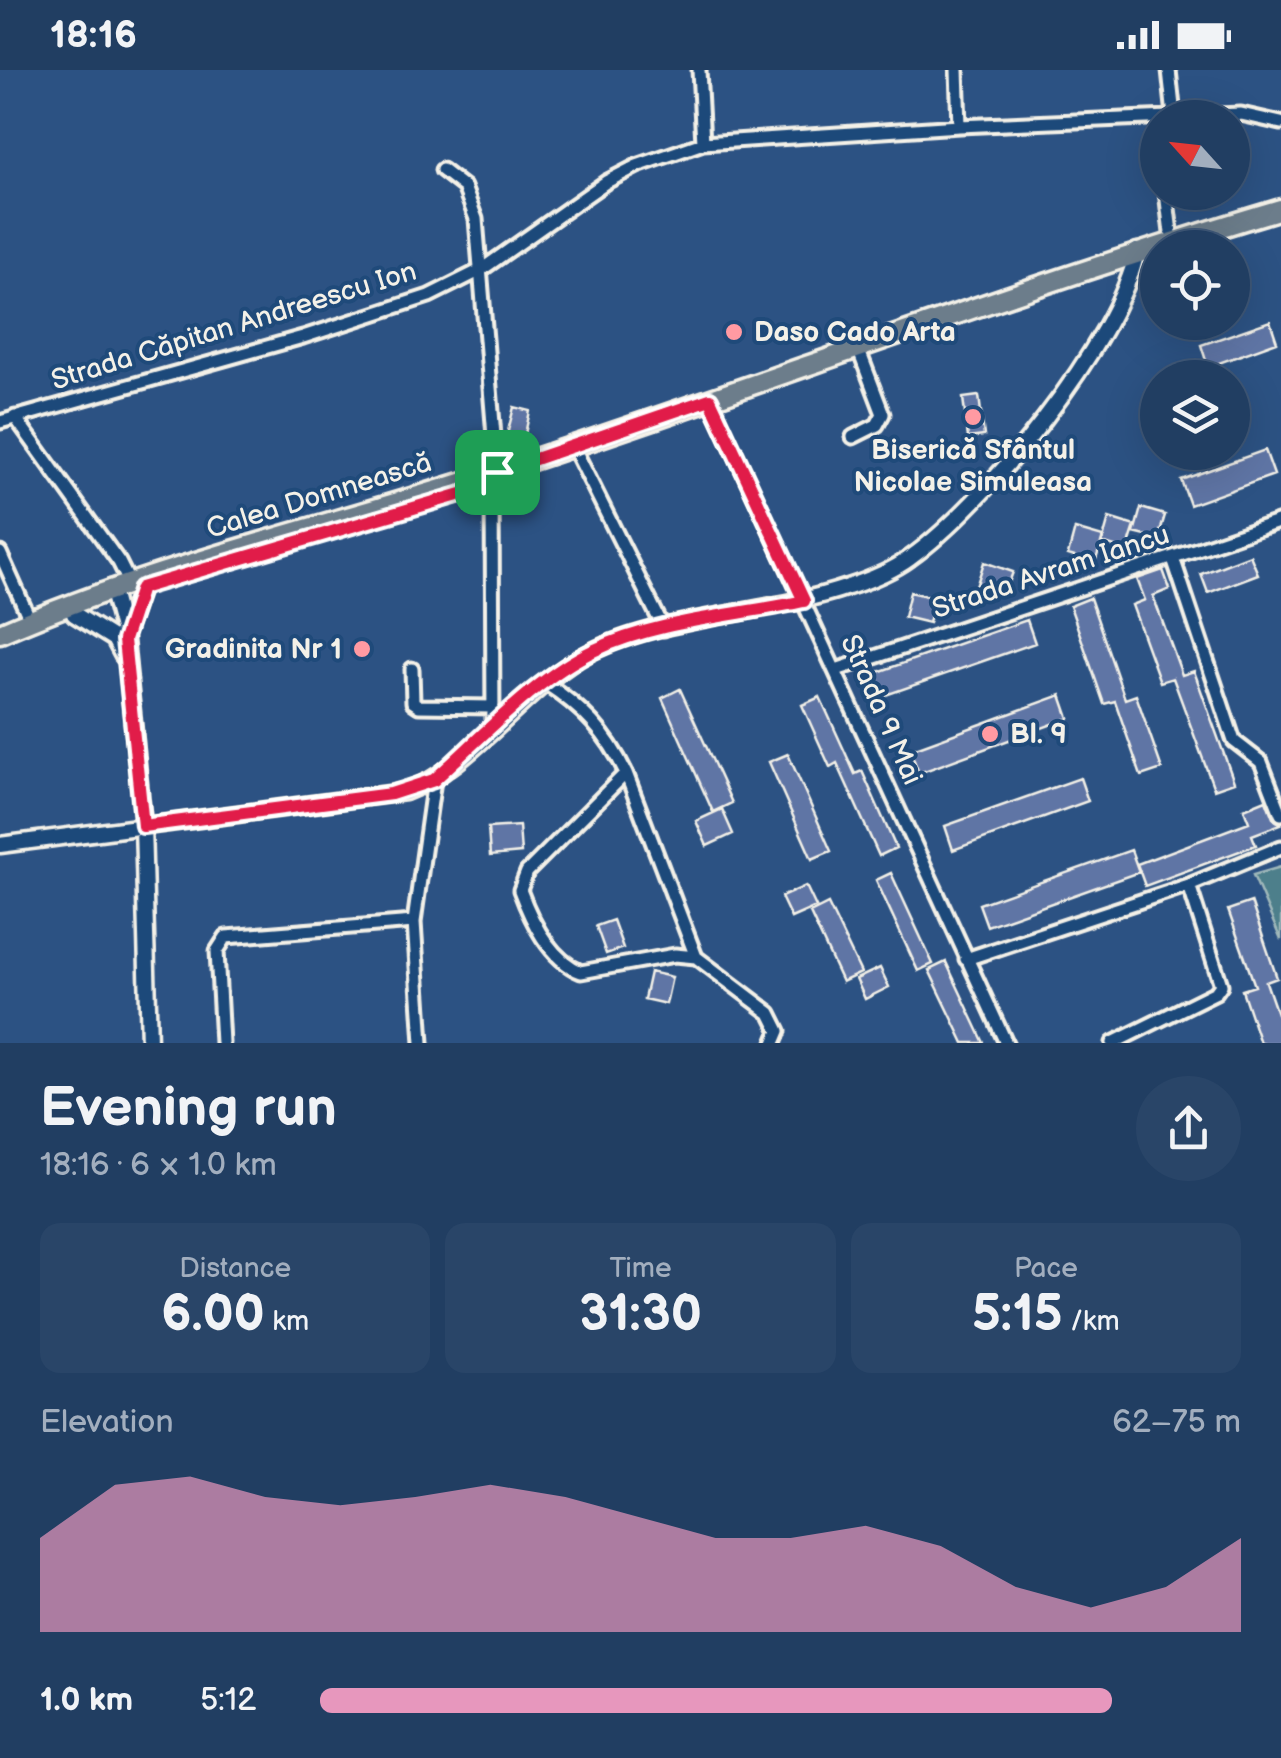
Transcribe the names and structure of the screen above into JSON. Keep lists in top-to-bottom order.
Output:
{
  "streets": {
    "main road": ["Calea Domnească"],
    "street": ["Strada Căpitan Andreescu Ion", "Strada Avram Iancu", "Strada 9 Mai"]
  },
  "crossings": [
    ["Calea Domnească", "Strada 9 Mai"],
    ["Strada Avram Iancu", "Strada 9 Mai"]
  ],
  "places": [
    "Daso Cado Arta",
    "Biserică Sfântul Nicolae Simuleasa",
    "Gradinita Nr 1",
    "Bl. 9"
  ],
  "north": "top left",
  "page": {
    "status": "18:16",
    "heading": ["Evening run", "18:16 · 6 × 1.0 km"],
    "stats": [
      ["Distance", "6.00 km"],
      ["Time", "31:30"],
      ["Pace", "5:15 /km"]
    ],
    "chart": ["Elevation", "62–75 m"],
    "list": [
      {
        "name": "1.0 km",
        "note": "5:12"
      }
    ]
  }
}
